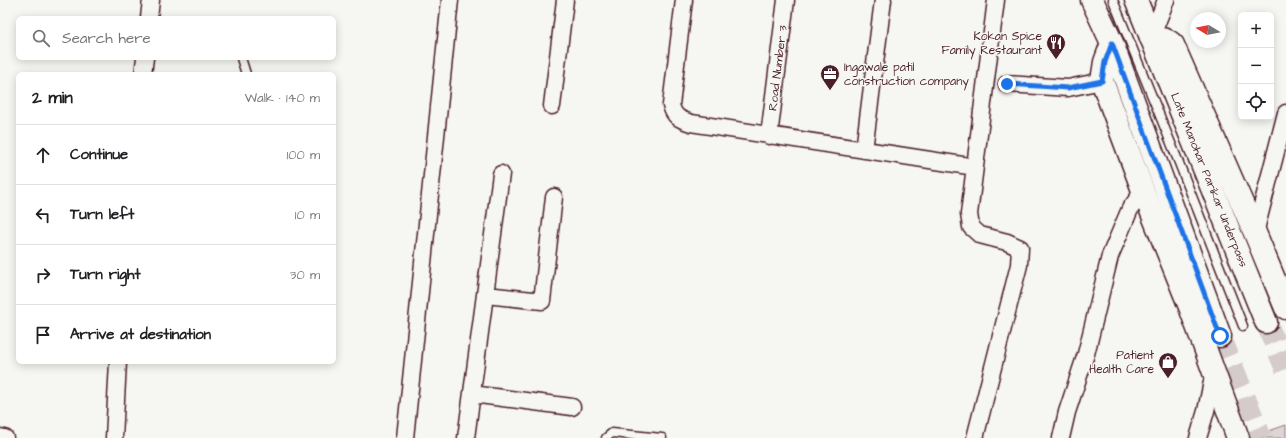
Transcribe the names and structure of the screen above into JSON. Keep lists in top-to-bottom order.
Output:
{
  "streets": {
    "main road": ["Late Manohar Parikar Underpass"],
    "street": ["Road Number 3"]
  },
  "places": {
    "restaurant": ["Kokan Spice Family Restaurant"],
    "office": ["Ingawale patil construction company"],
    "shop": ["Patient Health Care"]
  },
  "north": "left",
  "page": {
    "map_buttons": ["+", "−"],
    "search": "Search here",
    "heading": ["2 min", "Walk · 140 m"],
    "list": [
      ["Continue", "100 m"],
      ["Turn left", "10 m"],
      ["Turn right", "30 m"],
      "Arrive at destination"
    ]
  }
}
